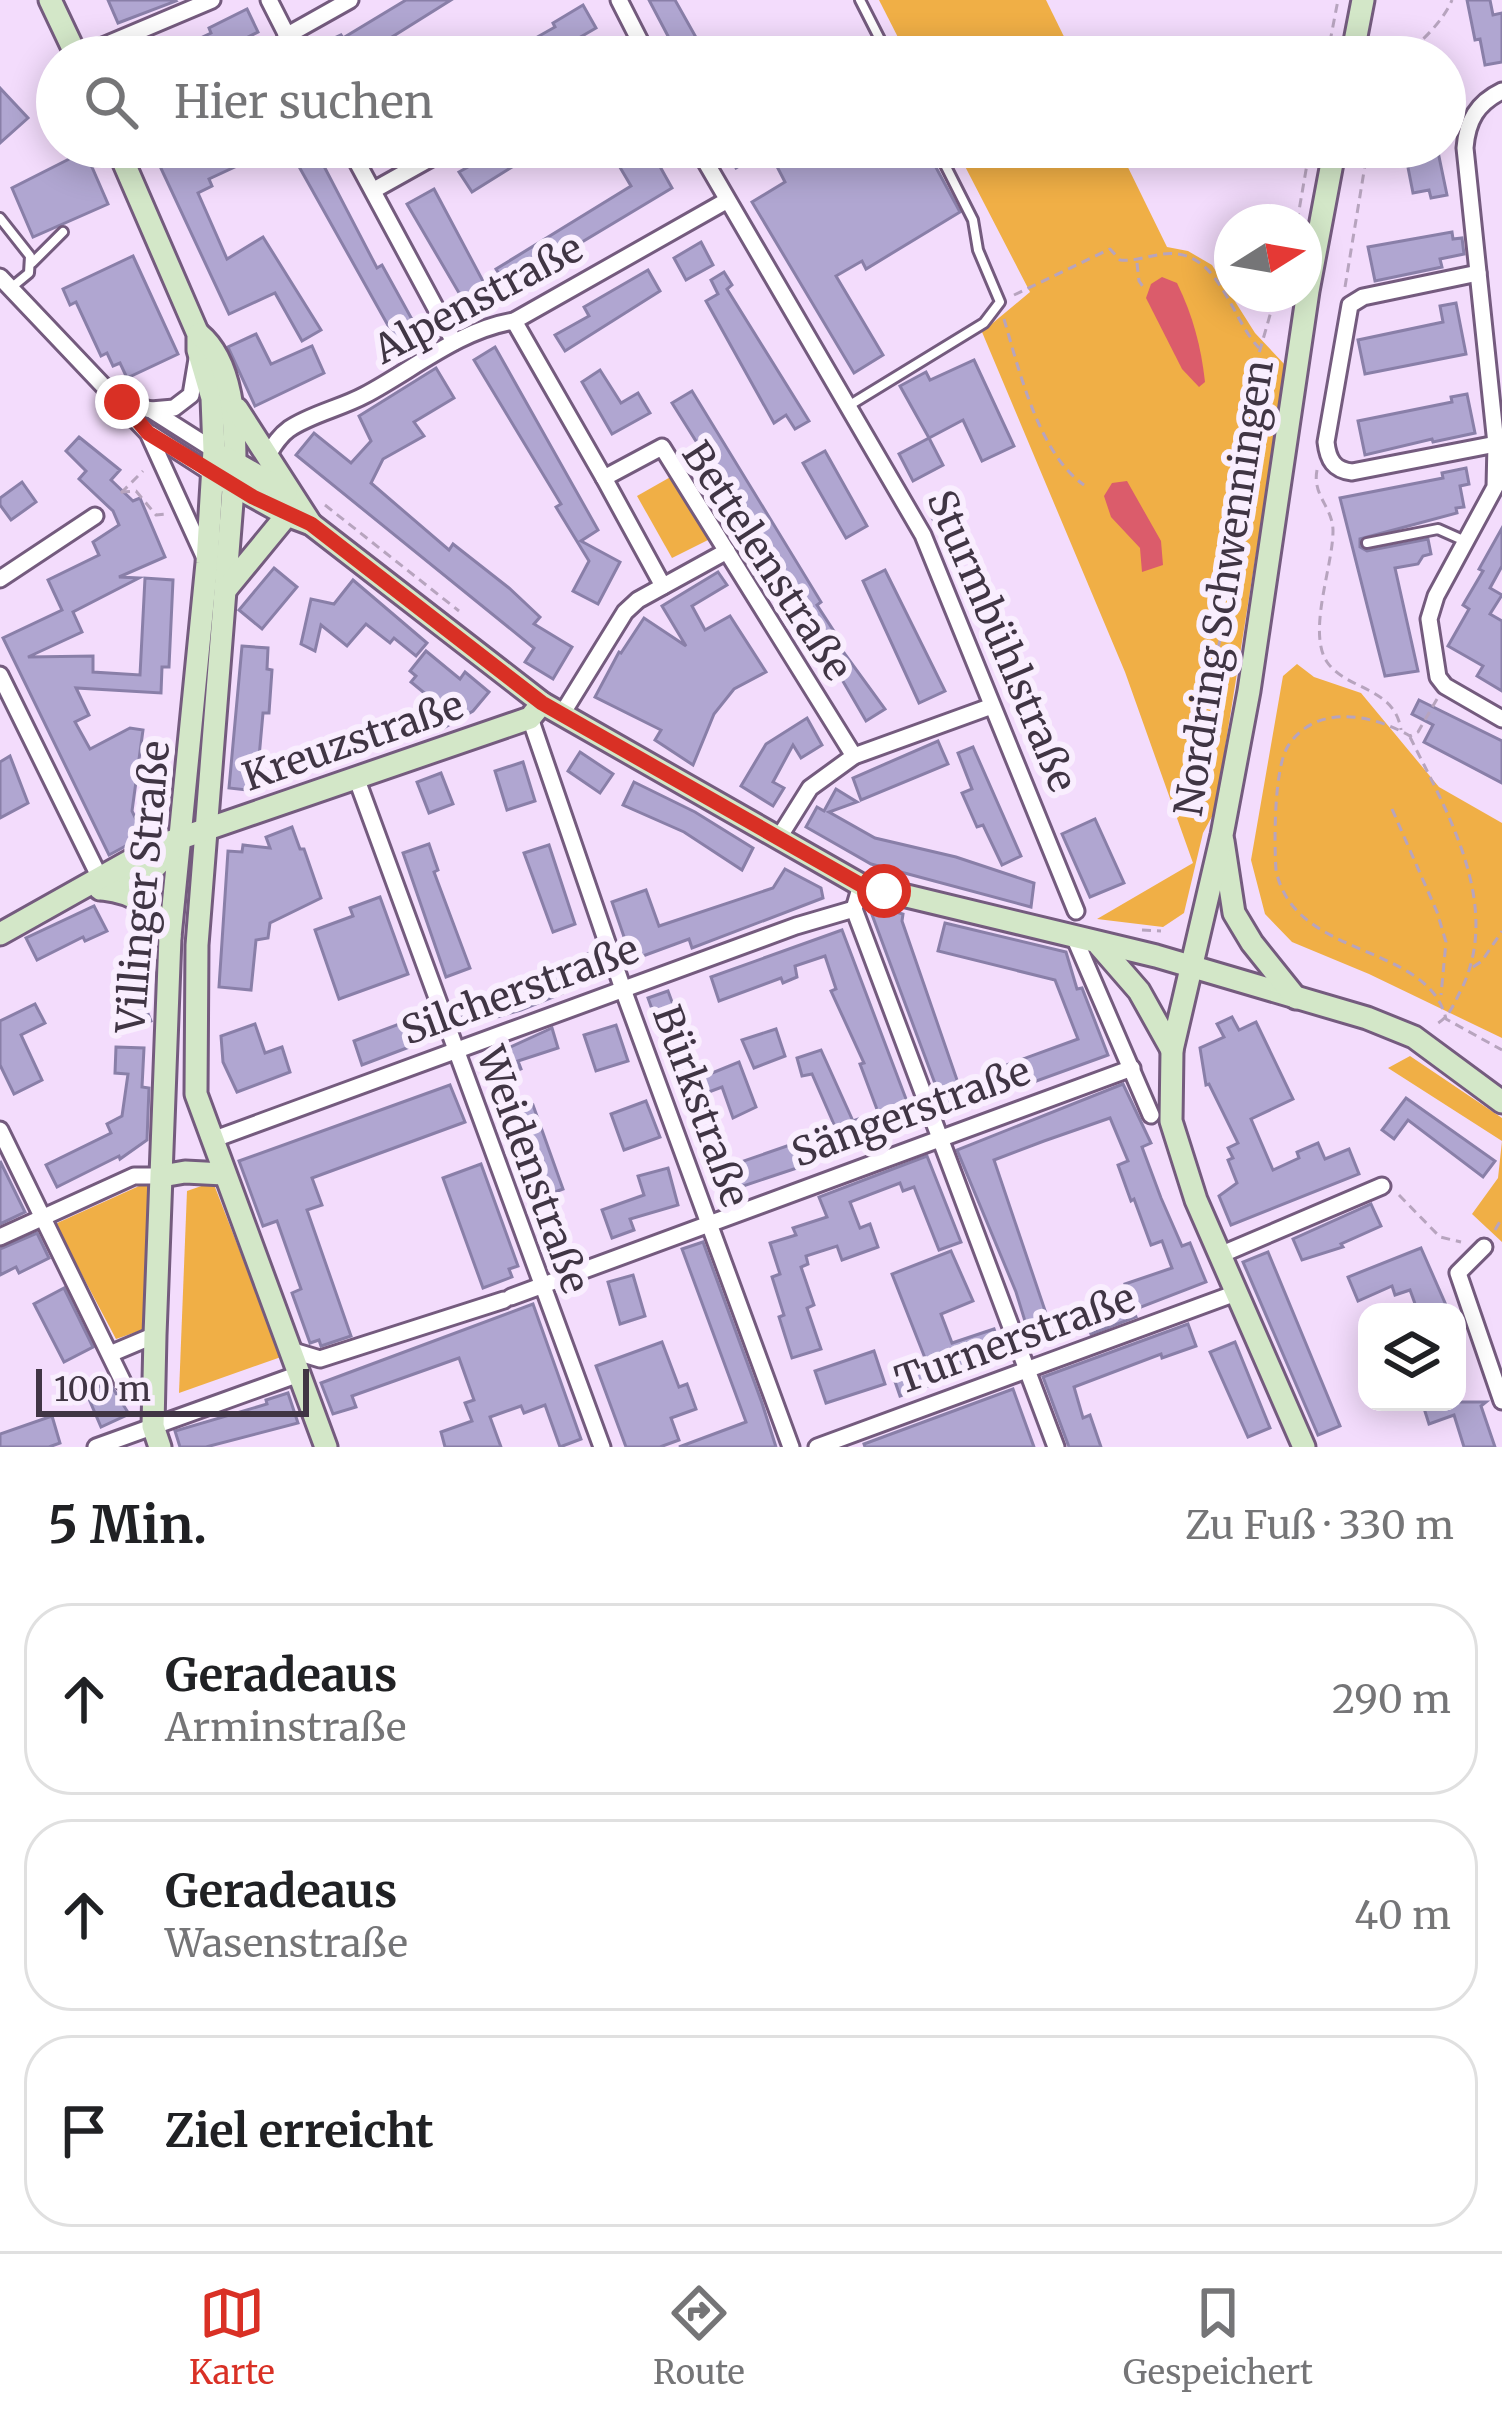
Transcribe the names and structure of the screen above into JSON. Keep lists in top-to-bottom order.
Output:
{
  "streets": {
    "main road": ["Nordring Schwenningen", "Kreuzstraße", "Villinger Straße"],
    "street": [
      "Alpenstraße",
      "Bettelenstraße",
      "Sturmbühlstraße",
      "Silcherstraße",
      "Bürkstraße",
      "Sängerstraße",
      "Weidenstraße",
      "Turnerstraße"
    ]
  },
  "crossings": [
    ["Alpenstraße", "Sturmbühlstraße"],
    ["Kreuzstraße", "Villinger Straße"],
    ["Kreuzstraße", "Bürkstraße"],
    ["Kreuzstraße", "Weidenstraße"],
    ["Villinger Straße", "Silcherstraße"],
    ["Villinger Straße", "Sängerstraße"],
    ["Silcherstraße", "Bürkstraße"],
    ["Silcherstraße", "Weidenstraße"],
    ["Bürkstraße", "Sängerstraße"],
    ["Sängerstraße", "Weidenstraße"]
  ],
  "scale_bar": "100 m",
  "north": "right",
  "page": {
    "search": "Hier suchen",
    "scale": "100 m",
    "heading": ["5 Min.", "Zu Fuß · 330 m"],
    "list": [
      ["Geradeaus", "Arminstraße", "290 m"],
      ["Geradeaus", "Wasenstraße", "40 m"],
      "Ziel erreicht"
    ],
    "nav": ["Karte", "Route", "Gespeichert"]
  }
}
